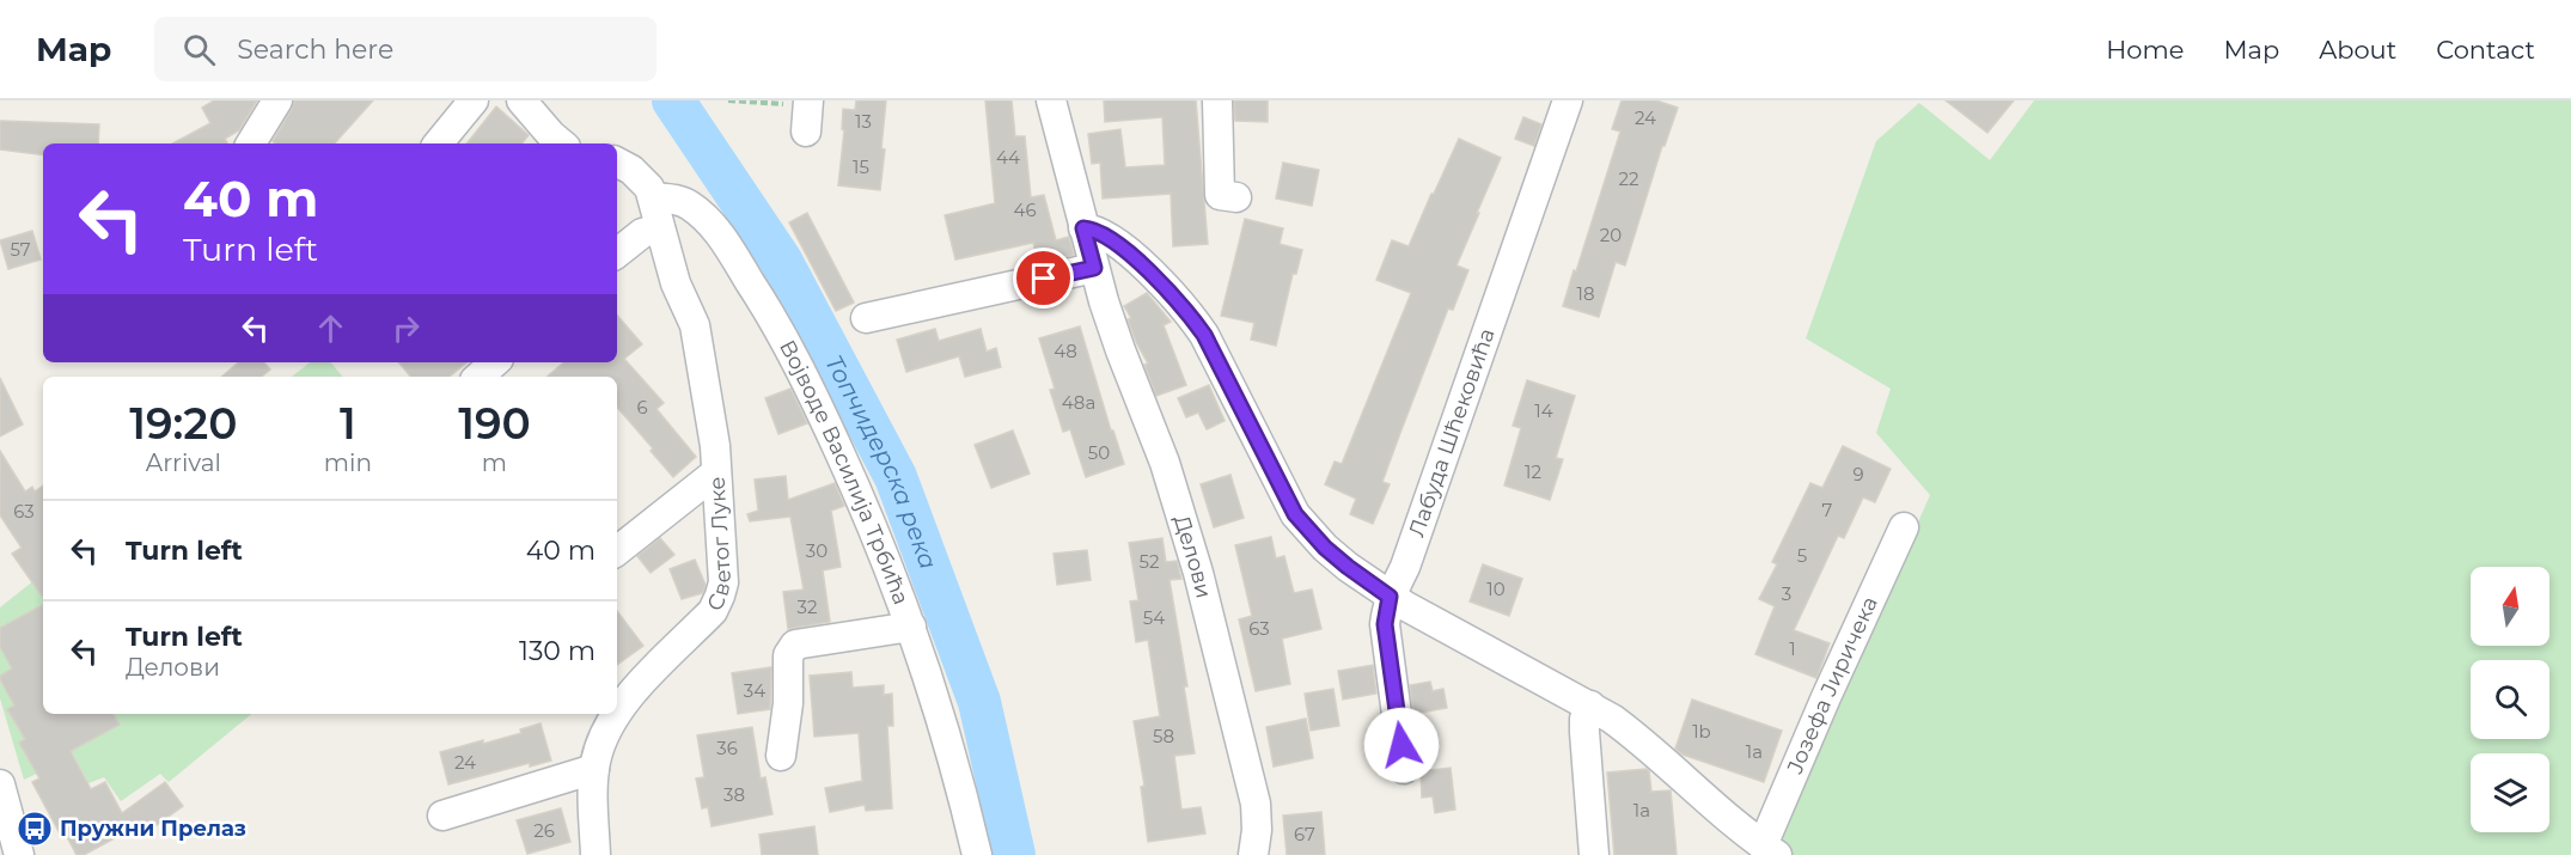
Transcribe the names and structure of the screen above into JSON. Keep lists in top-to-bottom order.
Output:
{
  "streets": {
    "street": [
      "Лабуда Шћековића",
      "Војводе Василија Трбића",
      "Светог Луке",
      "Делови",
      "Јозефа Јиричека"
    ]
  },
  "crossings": [
    ["Војводе Василија Трбића", "Светог Луке"]
  ],
  "water": ["Топчидерска река"],
  "places": {
    "bus stop": ["Пружни Прелаз"]
  },
  "house_numbers": [
    "24",
    "13",
    "44",
    "15",
    "22",
    "46",
    "20",
    "57",
    "18",
    "48",
    "48a",
    "6",
    "14",
    "50",
    "12",
    "9",
    "7",
    "63",
    "30",
    "5",
    "52",
    "10",
    "3",
    "32",
    "54",
    "63",
    "1",
    "34",
    "1b",
    "58",
    "36",
    "1a",
    "24",
    "38",
    "1a",
    "26",
    "67"
  ],
  "north": "top",
  "page": {
    "header": "Map",
    "search": "Search here",
    "nav": [
      "Home",
      "Map",
      "About",
      "Contact"
    ],
    "turn": ["40 m", "Turn left"],
    "eta": [
      "19:20",
      "Arrival",
      "1",
      "min",
      "190",
      "m"
    ],
    "list": [
      {
        "name": "Turn left",
        "value": "40 m"
      },
      {
        "name": "Turn left",
        "note": "Делови",
        "value": "130 m"
      }
    ]
  }
}
